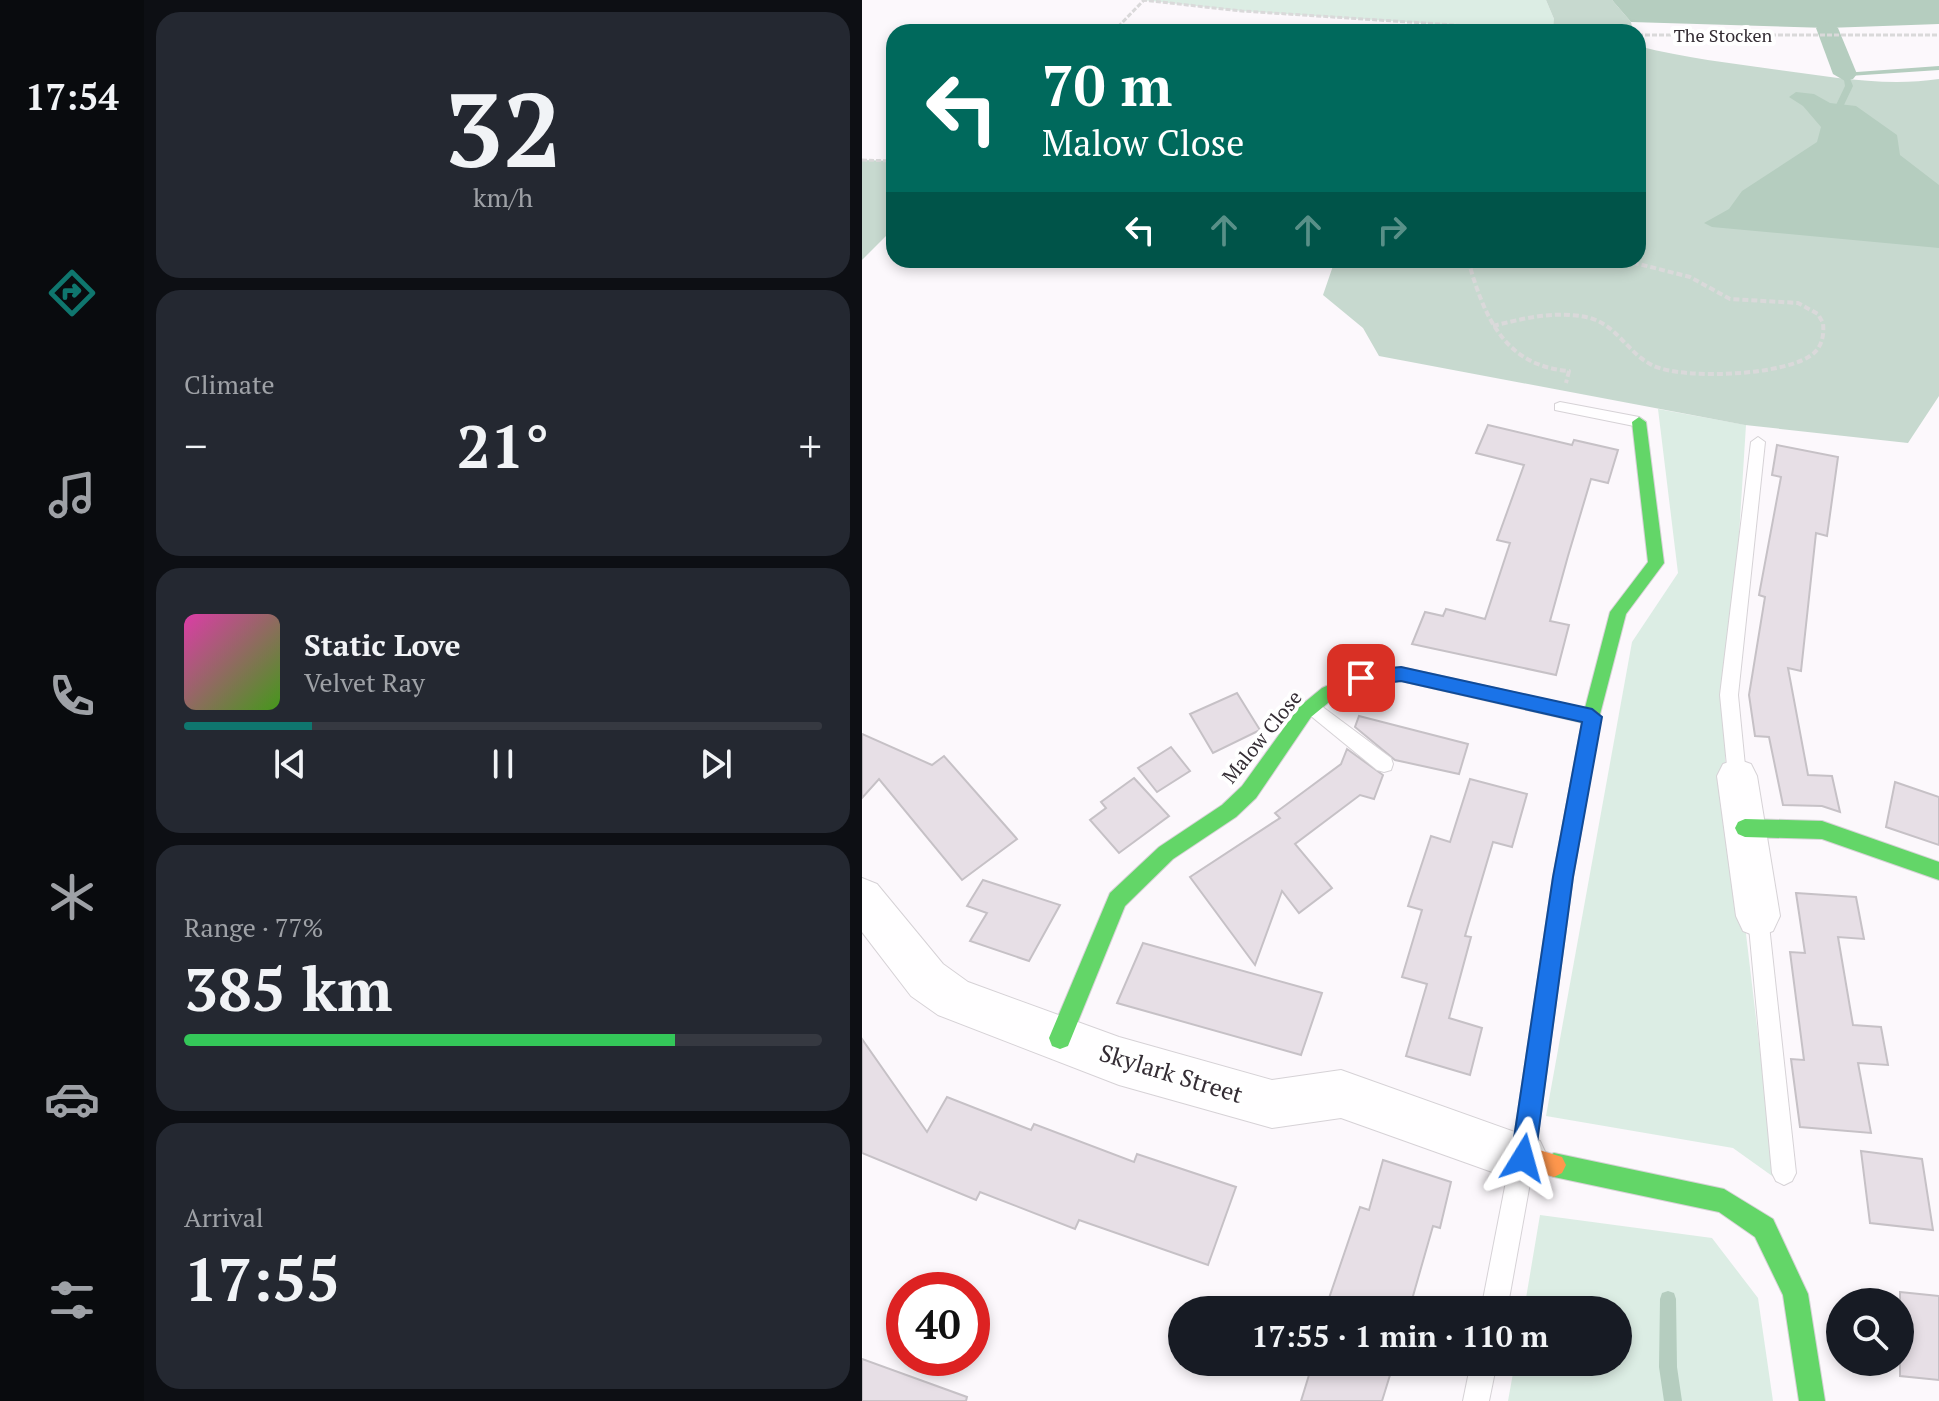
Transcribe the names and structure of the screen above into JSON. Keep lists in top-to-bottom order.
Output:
{
  "streets": {
    "street": ["Malow Close", "Skylark Street"],
    "path": ["The Stocken"]
  },
  "crossings": [
    ["Malow Close", "Skylark Street"]
  ],
  "page": {
    "tabs": "17:54",
    "tile": [
      ["32", "km/h"],
      "Climate",
      ["Range · 77%", "385 km"],
      ["Arrival", "17:55"]
    ],
    "turn": ["70 m", "Malow Close"],
    "heat": ["−", "21°", "+"],
    "song": ["Static Love", "Velvet Ray"],
    "limit": "40",
    "trip": "17:55 · 1 min · 110 m"
  }
}
